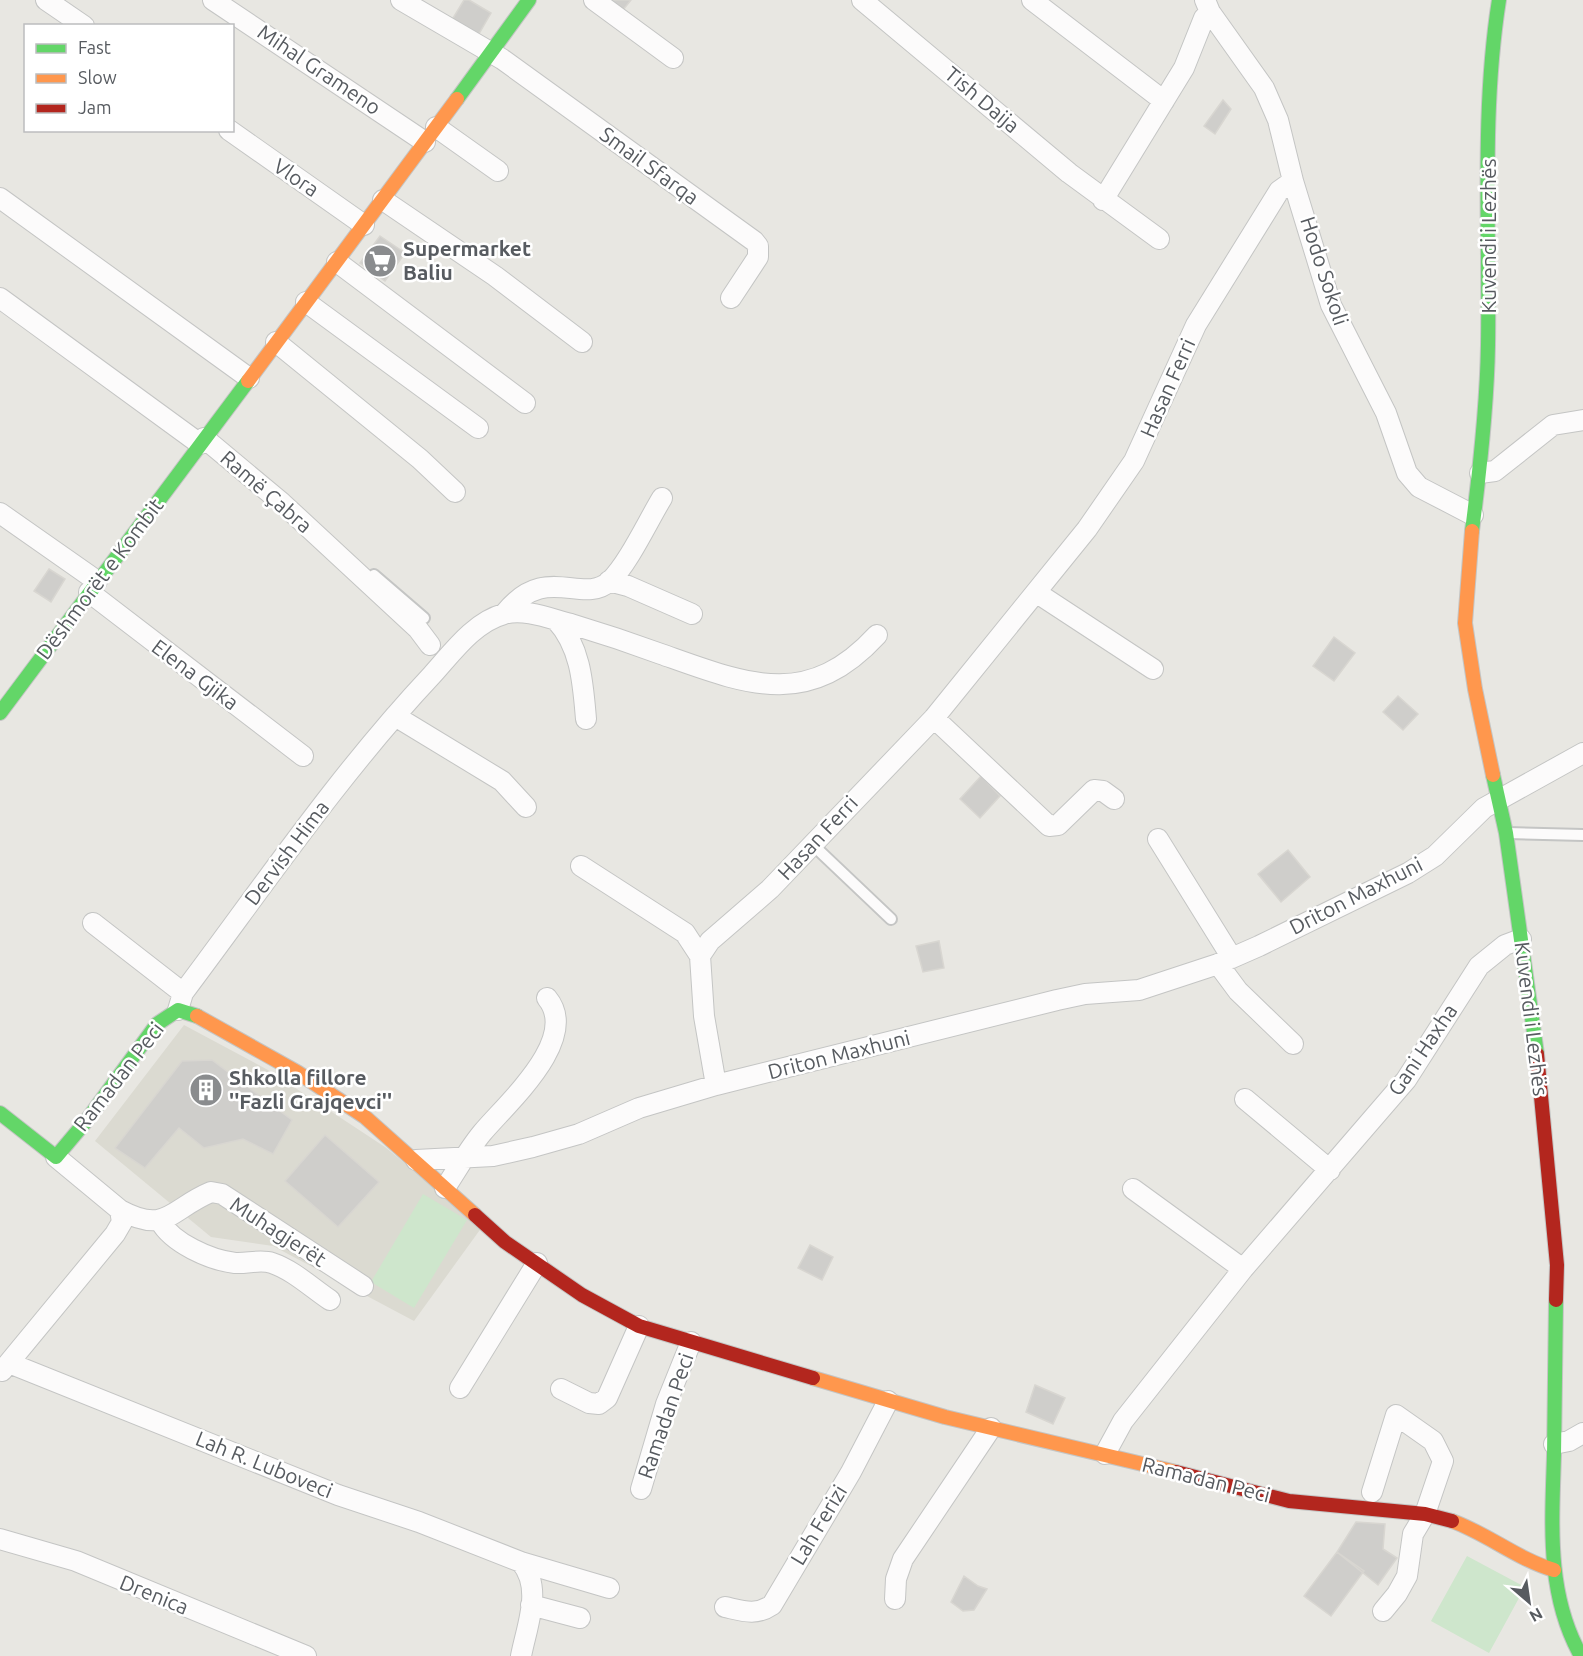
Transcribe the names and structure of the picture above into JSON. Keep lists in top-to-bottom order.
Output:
{
  "streets": {
    "street": [
      "Mihal Grameno",
      "Tish Daija",
      "Smail Sfarqa",
      "Vlora",
      "Kuvendi i Lezhës",
      "Hodo Sokoli",
      "Hasan Ferri",
      "Ramë Çabra",
      "Dëshmorët e Kombit",
      "Elena Gjika",
      "Dervish Hima",
      "Driton Maxhuni",
      "Gani Haxha",
      "Ramadan Peci",
      "Muhagjerët",
      "Lah R. Luboveci",
      "Lah Ferizi",
      "Drenica"
    ]
  },
  "crossings": [
    ["Mihal Grameno", "Dëshmorët e Kombit"],
    ["Smail Sfarqa", "Dëshmorët e Kombit"],
    ["Vlora", "Dëshmorët e Kombit"],
    ["Kuvendi i Lezhës", "Hodo Sokoli"],
    ["Kuvendi i Lezhës", "Driton Maxhuni"],
    ["Kuvendi i Lezhës", "Gani Haxha"],
    ["Kuvendi i Lezhës", "Ramadan Peci"],
    ["Hodo Sokoli", "Hasan Ferri"],
    ["Ramë Çabra", "Dëshmorët e Kombit"],
    ["Dëshmorët e Kombit", "Elena Gjika"],
    ["Dervish Hima", "Ramadan Peci"],
    ["Driton Maxhuni", "Ramadan Peci"],
    ["Gani Haxha", "Ramadan Peci"],
    ["Ramadan Peci", "Muhagjerët"],
    ["Ramadan Peci", "Lah Ferizi"]
  ],
  "places": {
    "supermarket": ["Supermarket Baliu"],
    "building": ["Shkolla fillore ''Fazli Grajqevci''"]
  },
  "legend": ["Fast", "Slow", "Jam"],
  "north": "bottom right"
}
